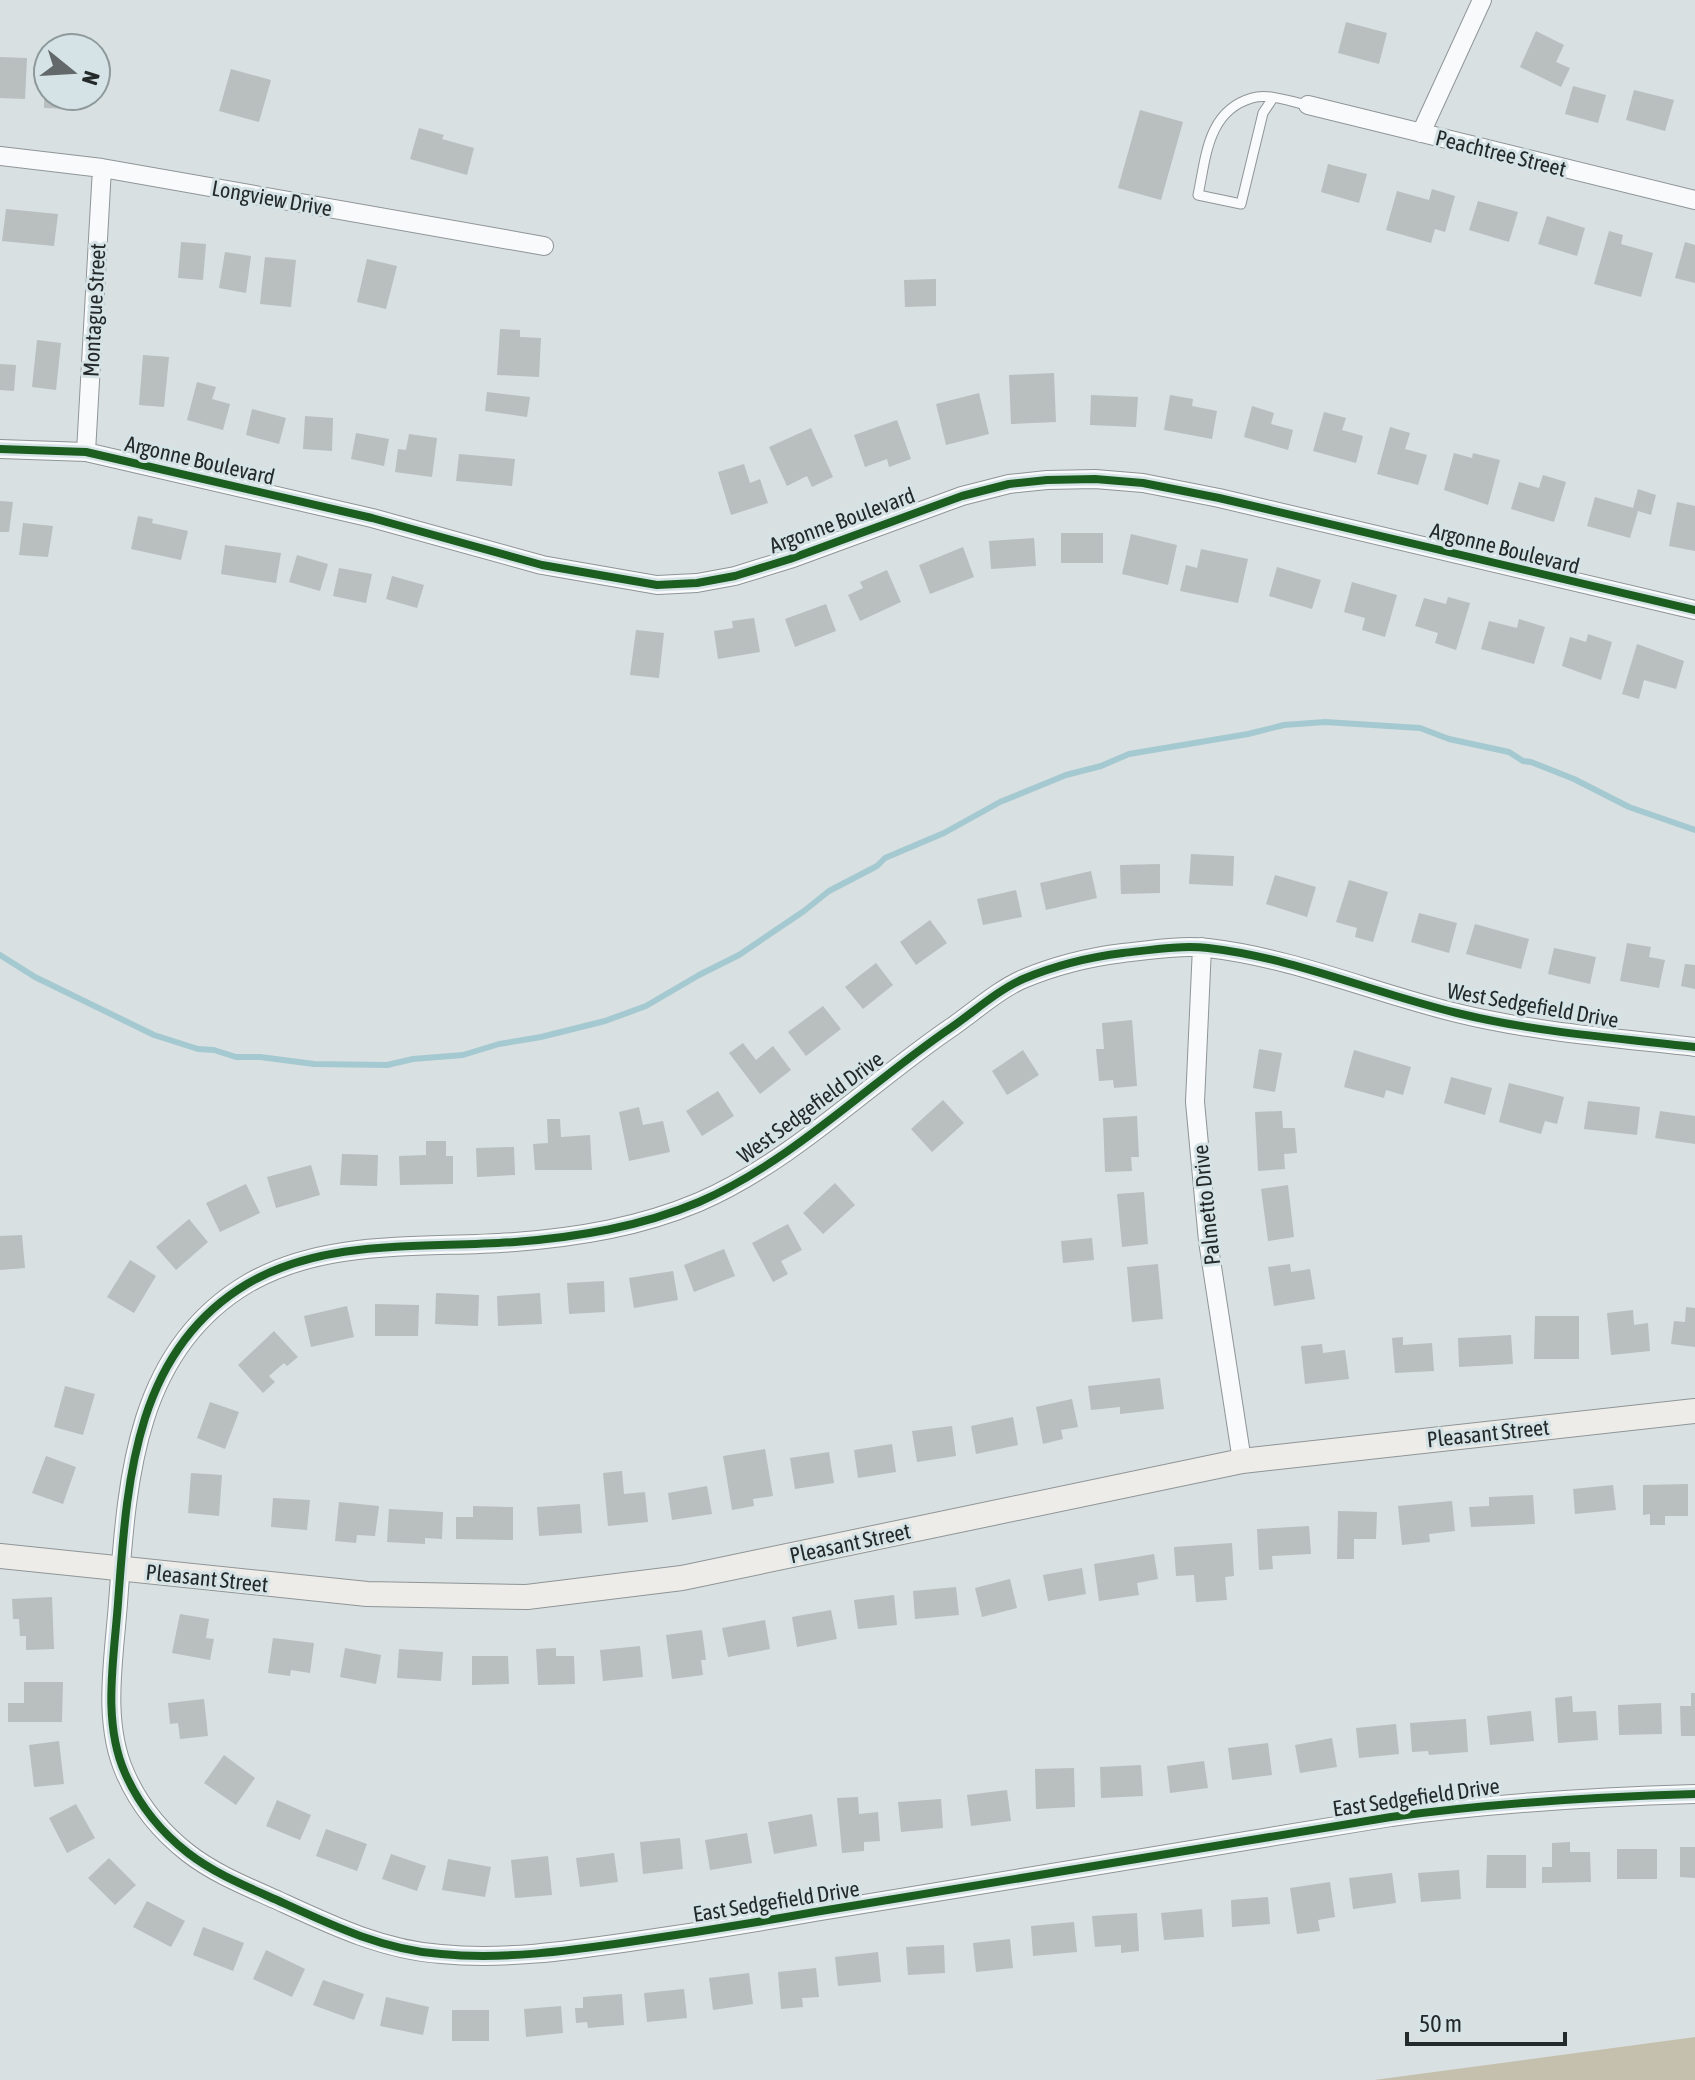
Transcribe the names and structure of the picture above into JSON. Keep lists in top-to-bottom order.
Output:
{
  "streets": {
    "street": [
      "Peachtree Street",
      "Longview Drive",
      "Montague Street",
      "Argonne Boulevard",
      "West Sedgefield Drive",
      "Palmetto Drive",
      "Pleasant Street",
      "East Sedgefield Drive"
    ]
  },
  "crossings": [
    ["Longview Drive", "Montague Street"],
    ["Montague Street", "Argonne Boulevard"],
    ["West Sedgefield Drive", "Palmetto Drive"],
    ["West Sedgefield Drive", "Pleasant Street"],
    ["West Sedgefield Drive", "East Sedgefield Drive"],
    ["Palmetto Drive", "Pleasant Street"],
    ["Pleasant Street", "East Sedgefield Drive"]
  ],
  "scale_bar": "50 m",
  "north": "right"
}
